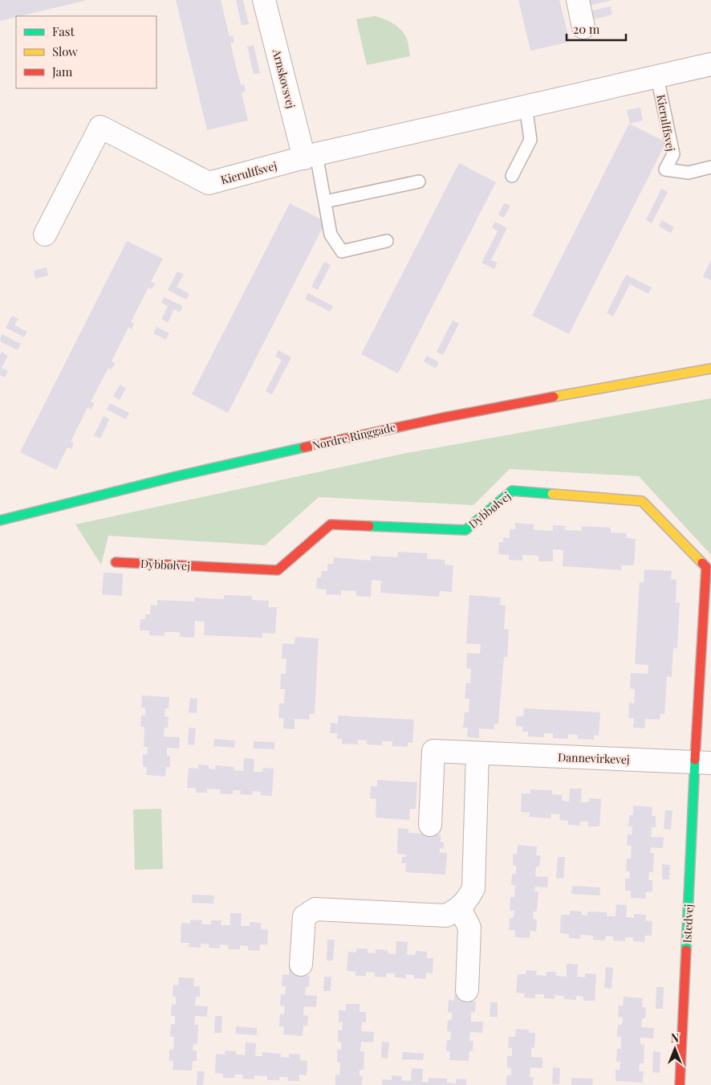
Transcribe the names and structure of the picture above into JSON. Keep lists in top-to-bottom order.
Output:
{
  "streets": {
    "street": [
      "Arnskovsvej",
      "Kierulffsvej",
      "Nordre Ringgade",
      "Dybbølvej",
      "Dannevirkevej",
      "Istedvej"
    ]
  },
  "crossings": [
    ["Arnskovsvej", "Kierulffsvej"],
    ["Dybbølvej", "Dannevirkevej"],
    ["Dybbølvej", "Istedvej"],
    ["Dannevirkevej", "Istedvej"]
  ],
  "legend": ["Fast", "Slow", "Jam"],
  "scale_bar": "20 m",
  "north": "top"
}
